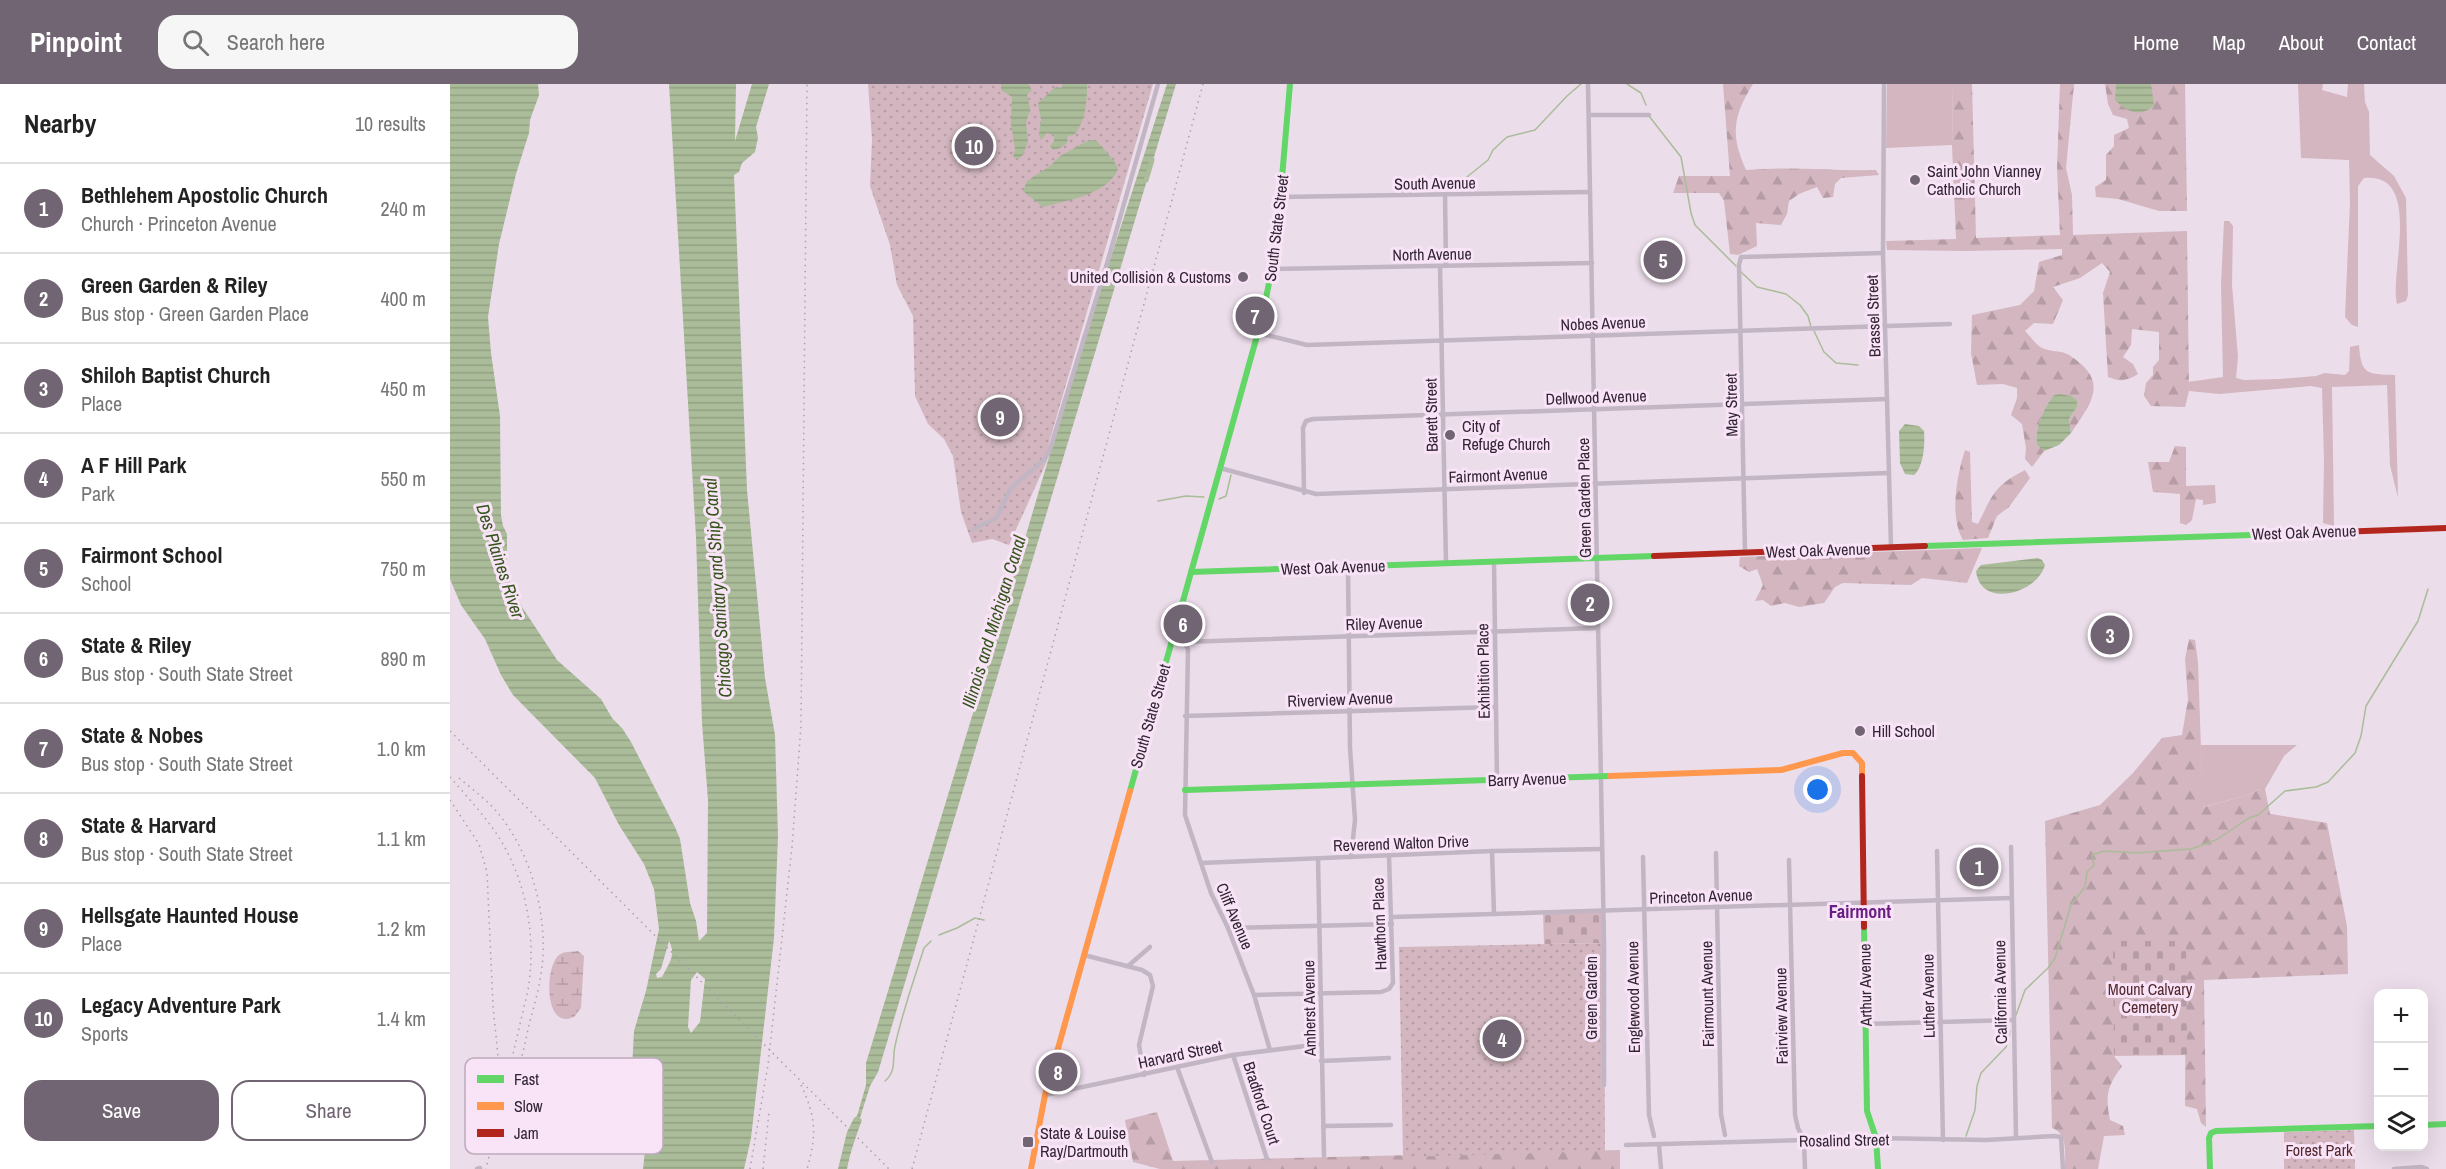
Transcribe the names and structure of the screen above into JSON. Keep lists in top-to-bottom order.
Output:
{
  "streets": {
    "street": [
      "South Avenue",
      "South State Street",
      "North Avenue",
      "Brassel Street",
      "Nobes Avenue",
      "Dellwood Avenue",
      "May Street",
      "Barett Street",
      "Fairmont Avenue",
      "Green Garden Place",
      "West Oak Avenue",
      "Riley Avenue",
      "Exhibition Place",
      "Riverview Avenue",
      "Barry Avenue",
      "Reverend Walton Drive",
      "Princeton Avenue",
      "Cliff Avenue",
      "Hawthorn Place",
      "Arthur Avenue",
      "California Avenue",
      "Fairmount Avenue",
      "Luther Avenue",
      "Englewood Avenue",
      "Green Garden",
      "Amherst Avenue",
      "Fairview Avenue",
      "Harvard Street",
      "Bradford Court",
      "Rosalind Street"
    ]
  },
  "crossings": [
    ["South Avenue", "South State Street"],
    ["South Avenue", "Barett Street"],
    ["South Avenue", "Green Garden Place"],
    ["South State Street", "North Avenue"],
    ["South State Street", "Nobes Avenue"],
    ["South State Street", "Fairmont Avenue"],
    ["South State Street", "West Oak Avenue"],
    ["South State Street", "Riley Avenue"],
    ["South State Street", "Harvard Street"],
    ["North Avenue", "Barett Street"],
    ["North Avenue", "Green Garden Place"],
    ["Brassel Street", "Nobes Avenue"],
    ["Brassel Street", "Dellwood Avenue"],
    ["Brassel Street", "May Street"],
    ["Brassel Street", "Fairmont Avenue"],
    ["Brassel Street", "West Oak Avenue"],
    ["Nobes Avenue", "May Street"],
    ["Nobes Avenue", "Barett Street"],
    ["Nobes Avenue", "Green Garden Place"],
    ["Dellwood Avenue", "May Street"],
    ["Dellwood Avenue", "Barett Street"],
    ["Dellwood Avenue", "Fairmont Avenue"],
    ["Dellwood Avenue", "Green Garden Place"],
    ["May Street", "Fairmont Avenue"],
    ["May Street", "West Oak Avenue"],
    ["Barett Street", "Fairmont Avenue"],
    ["Barett Street", "West Oak Avenue"],
    ["Fairmont Avenue", "Green Garden Place"],
    ["Green Garden Place", "West Oak Avenue"],
    ["Green Garden Place", "Riley Avenue"],
    ["Green Garden Place", "Barry Avenue"],
    ["Green Garden Place", "Reverend Walton Drive"],
    ["Green Garden Place", "Princeton Avenue"],
    ["Green Garden Place", "Green Garden"],
    ["West Oak Avenue", "Exhibition Place"],
    ["Riley Avenue", "Exhibition Place"],
    ["Riley Avenue", "Cliff Avenue"],
    ["Exhibition Place", "Riverview Avenue"],
    ["Exhibition Place", "Barry Avenue"],
    ["Riverview Avenue", "Cliff Avenue"],
    ["Barry Avenue", "Cliff Avenue"],
    ["Barry Avenue", "Arthur Avenue"],
    ["Reverend Walton Drive", "Cliff Avenue"],
    ["Reverend Walton Drive", "Hawthorn Place"],
    ["Reverend Walton Drive", "Amherst Avenue"],
    ["Princeton Avenue", "Hawthorn Place"],
    ["Princeton Avenue", "Arthur Avenue"],
    ["Princeton Avenue", "California Avenue"],
    ["Princeton Avenue", "Fairmount Avenue"],
    ["Princeton Avenue", "Luther Avenue"],
    ["Princeton Avenue", "Englewood Avenue"],
    ["Princeton Avenue", "Green Garden"],
    ["Princeton Avenue", "Fairview Avenue"],
    ["Cliff Avenue", "Harvard Street"],
    ["Hawthorn Place", "Amherst Avenue"],
    ["Arthur Avenue", "Rosalind Street"],
    ["California Avenue", "Rosalind Street"],
    ["Luther Avenue", "Rosalind Street"],
    ["Amherst Avenue", "Harvard Street"],
    ["Fairview Avenue", "Rosalind Street"],
    ["Harvard Street", "Bradford Court"]
  ],
  "districts": ["Fairmont"],
  "water": ["Des Plaines River", "Chicago Sanitary and Ship Canal", "Illinois and Michigan Canal"],
  "parks": ["Mount Calvary Cemetery", "Forest Park"],
  "places": {
    "other": [
      "Saint John Vianney Catholic Church",
      "United Collision & Customs",
      "City of Refuge Church",
      "Hill School"
    ],
    "transit": ["State & Louise Ray/Dartmouth"]
  },
  "legend": ["Fast", "Slow", "Jam"],
  "page": {
    "header": "Pinpoint",
    "search": "Search here",
    "nav": [
      "Home",
      "Map",
      "About",
      "Contact"
    ],
    "heading": ["Nearby", "10 results"],
    "pins": [
      "10",
      "5",
      "7",
      "9",
      "2",
      "6",
      "3",
      "1",
      "4",
      "8"
    ],
    "list": [
      {
        "mark": "1",
        "name": "Bethlehem Apostolic Church",
        "note": "Church · Princeton Avenue",
        "value": "240 m"
      },
      {
        "mark": "2",
        "name": "Green Garden & Riley",
        "note": "Bus stop · Green Garden Place",
        "value": "400 m"
      },
      {
        "mark": "3",
        "name": "Shiloh Baptist Church",
        "note": "Place",
        "value": "450 m"
      },
      {
        "mark": "4",
        "name": "A F Hill Park",
        "note": "Park",
        "value": "550 m"
      },
      {
        "mark": "5",
        "name": "Fairmont School",
        "note": "School",
        "value": "750 m"
      },
      {
        "mark": "6",
        "name": "State & Riley",
        "note": "Bus stop · South State Street",
        "value": "890 m"
      },
      {
        "mark": "7",
        "name": "State & Nobes",
        "note": "Bus stop · South State Street",
        "value": "1.0 km"
      },
      {
        "mark": "8",
        "name": "State & Harvard",
        "note": "Bus stop · South State Street",
        "value": "1.1 km"
      },
      {
        "mark": "9",
        "name": "Hellsgate Haunted House",
        "note": "Place",
        "value": "1.2 km"
      },
      {
        "mark": "10",
        "name": "Legacy Adventure Park",
        "note": "Sports",
        "value": "1.4 km"
      }
    ],
    "map_buttons": ["+", "−"],
    "buttons": ["Save", "Share"]
  }
}
